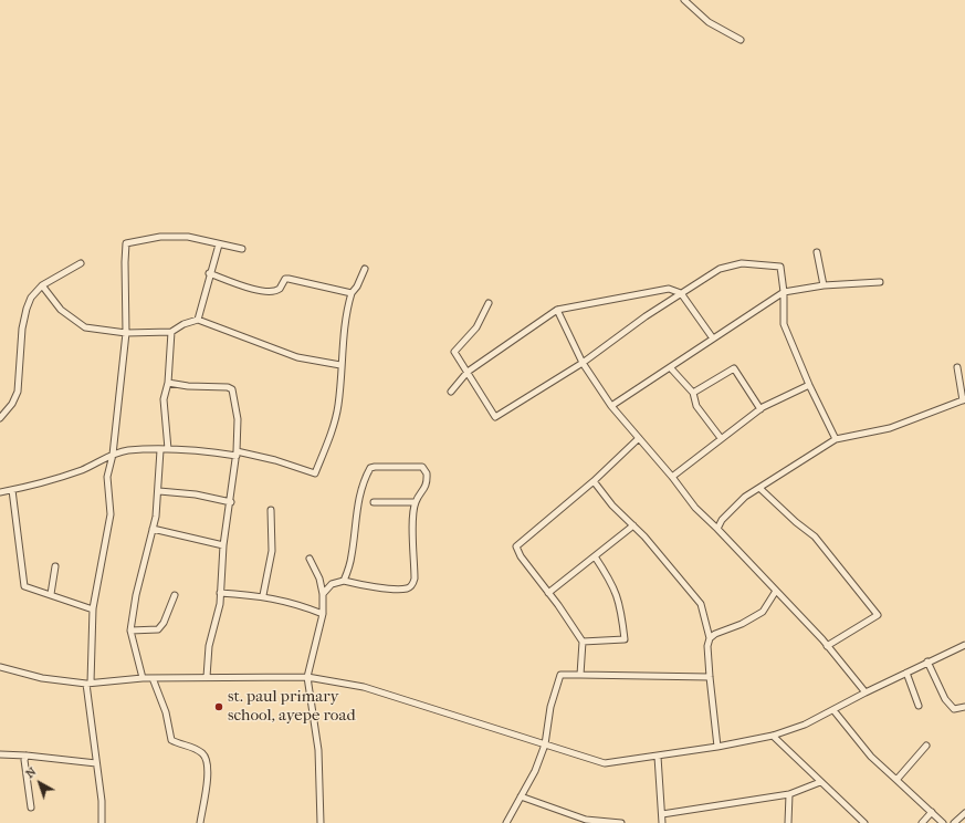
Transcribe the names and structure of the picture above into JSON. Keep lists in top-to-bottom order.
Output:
{
  "places": ["st. paul primary school, ayepe road"],
  "north": "top left"
}
